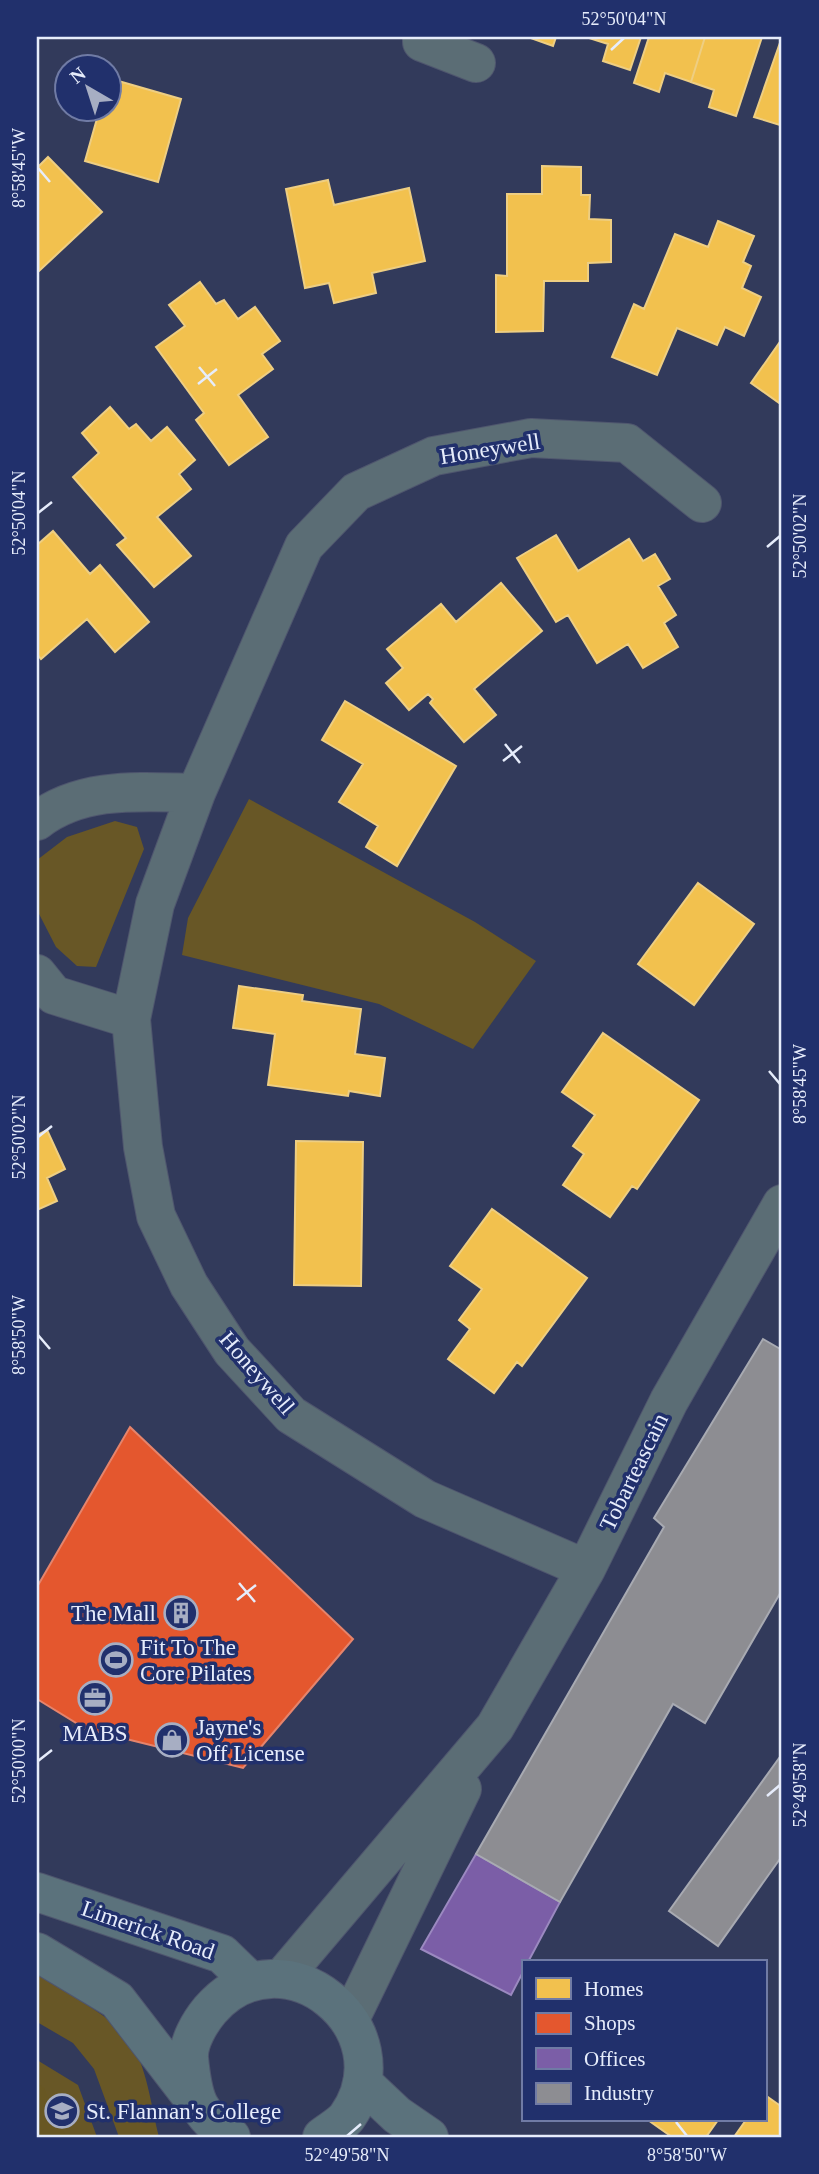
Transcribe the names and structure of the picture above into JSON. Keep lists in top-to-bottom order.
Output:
{
  "streets": {
    "main road": ["Limerick Road"],
    "street": ["Honeywell", "Tobarteascain"]
  },
  "crossings": [
    ["Honeywell", "Tobarteascain"],
    ["Tobarteascain", "Limerick Road"]
  ],
  "places": {
    "building": ["The Mall"],
    "sports": ["Fit To The Core Pilates"],
    "office": ["MABS"],
    "shop": ["Jayne's Off License"],
    "school or university": ["St. Flannan's College"]
  },
  "legend": [
    "Homes",
    "Shops",
    "Offices",
    "Industry"
  ],
  "north": "top left",
  "coordinates": [
    "52°50'04\"N",
    "8°58'45\"W",
    "52°50'02\"N",
    "8°58'50\"W",
    "52°50'00\"N",
    "52°49'58\"N"
  ]
}
